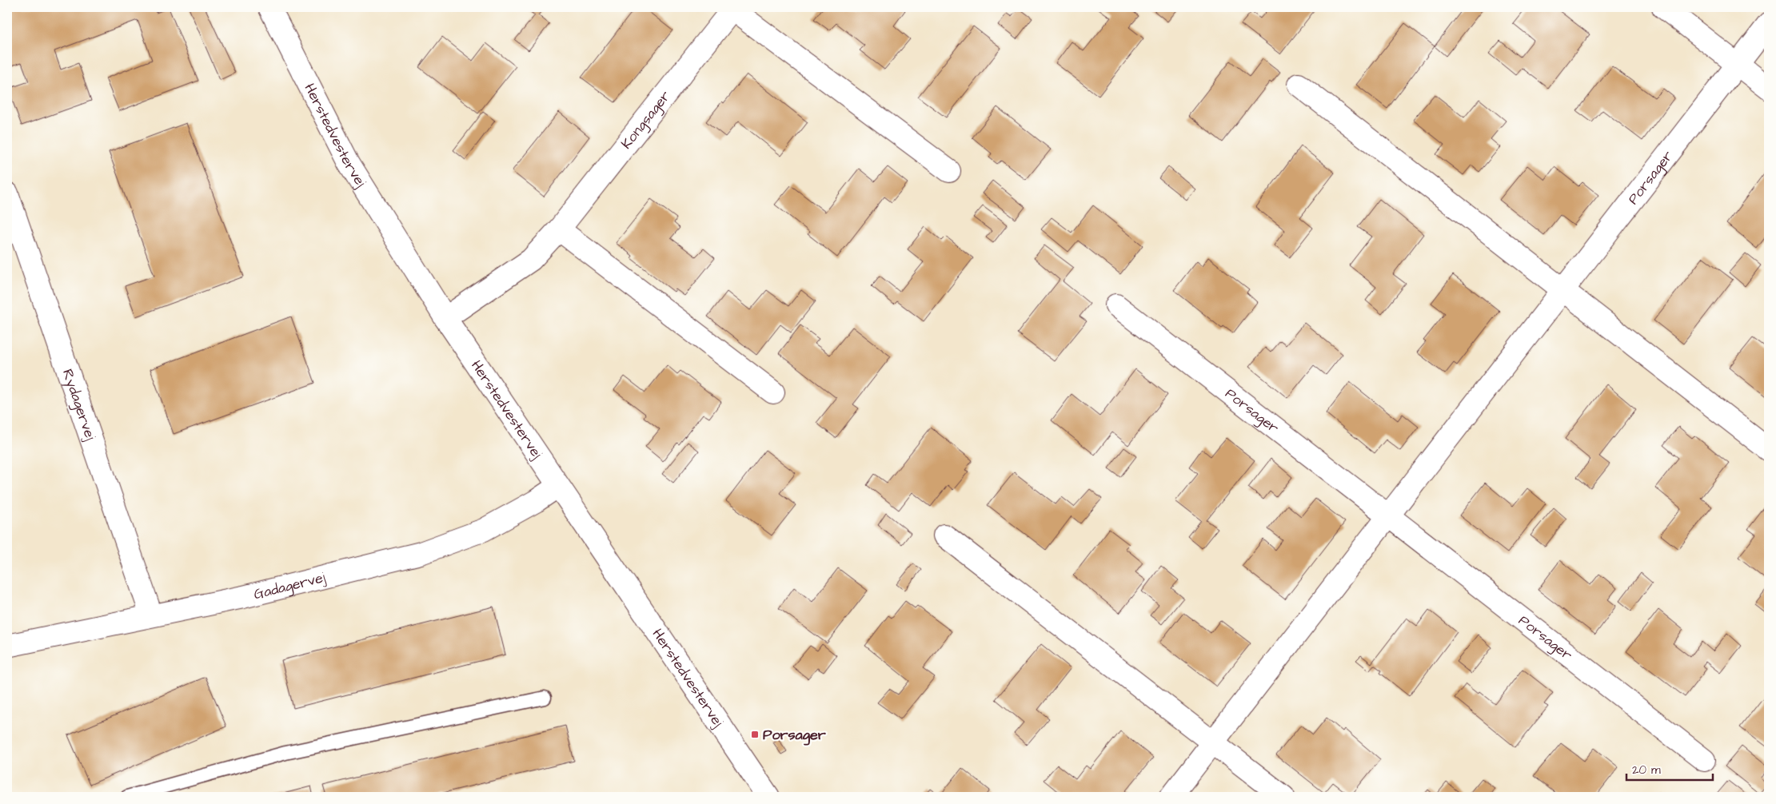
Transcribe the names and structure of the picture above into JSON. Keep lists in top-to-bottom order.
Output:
{
  "streets": {
    "street": [
      "Kongsager",
      "Herstedvestervej",
      "Porsager",
      "Rydagervej",
      "Gadagervej"
    ]
  },
  "crossings": [
    ["Kongsager", "Herstedvestervej"],
    ["Herstedvestervej", "Gadagervej"],
    ["Rydagervej", "Gadagervej"]
  ],
  "places": {
    "transit": ["Porsager"]
  },
  "scale_bar": "20 m"
}
